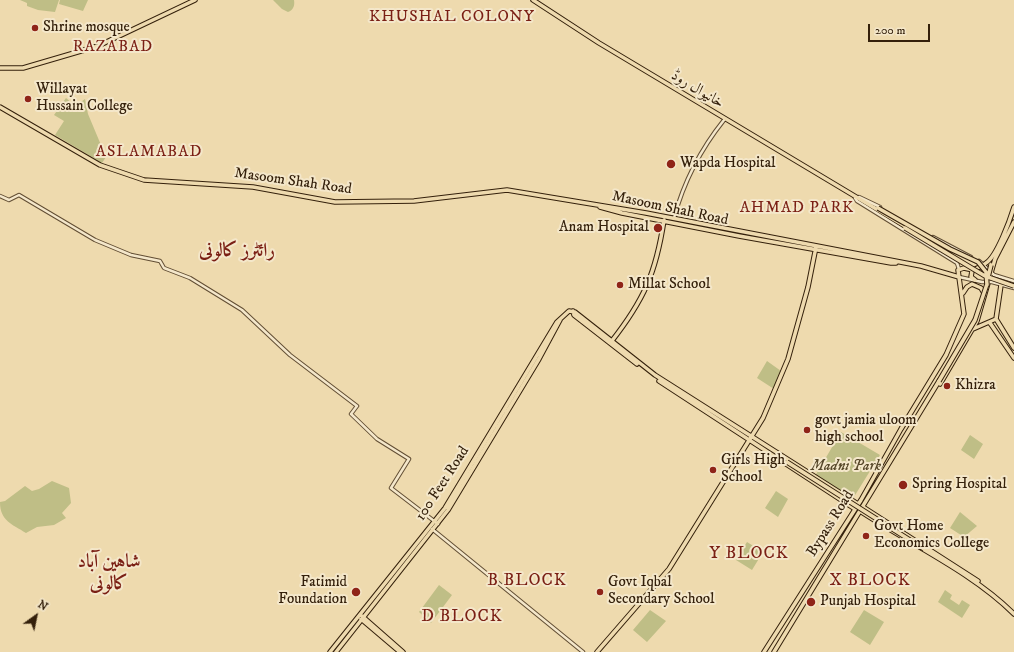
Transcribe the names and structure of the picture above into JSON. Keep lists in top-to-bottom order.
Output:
{
  "streets": {
    "main road": [
      "خانیوال روڈ",
      "Masoom Shah Road",
      "100 Feet Road",
      "Bypass Road"
    ]
  },
  "crossings": [
    ["Masoom Shah Road", "Bypass Road"],
    ["100 Feet Road", "Bypass Road"]
  ],
  "districts": [
    "KHUSHAL COLONY",
    "RAZABAD",
    "ASLAMABAD",
    "AHMAD PARK",
    "رائٹرز کالونی",
    "Y BLOCK",
    "شاہین آباد کالونی",
    "B BLOCK",
    "X BLOCK",
    "D BLOCK"
  ],
  "parks": ["Madni Park"],
  "places": [
    "Shrine mosque",
    "Willayat Hussain College",
    "Wapda Hospital",
    "Anam Hospital",
    "Millat School",
    "Khizra",
    "govt jamia uloom high school",
    "Girls High School",
    "Spring Hospital",
    "Govt Home Economics College",
    "Fatimid Foundation",
    "Govt Iqbal Secondary School",
    "Punjab Hospital"
  ],
  "scale_bar": "200 m",
  "north": "top right"
}
